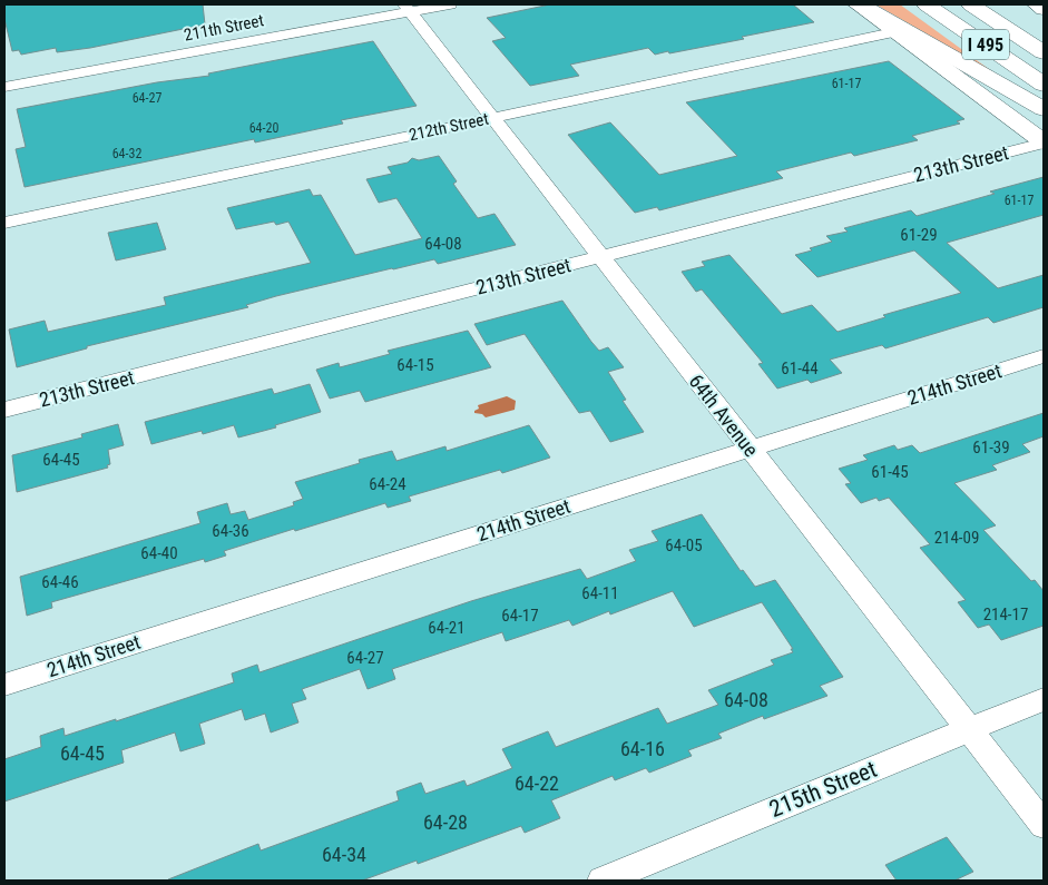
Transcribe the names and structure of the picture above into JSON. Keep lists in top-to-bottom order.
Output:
{
  "streets": {
    "main road": ["I 495"],
    "street": [
      "211th Street",
      "212th Street",
      "213th Street",
      "214th Street",
      "64th Avenue",
      "215th Street"
    ]
  },
  "crossings": [
    ["211th Street", "64th Avenue"],
    ["212th Street", "64th Avenue"],
    ["213th Street", "64th Avenue"],
    ["214th Street", "64th Avenue"],
    ["64th Avenue", "215th Street"]
  ],
  "house_numbers": [
    "61-17",
    "64-27",
    "64-20",
    "64-32",
    "61-17",
    "61-29",
    "64-08",
    "64-15",
    "61-44",
    "61-39",
    "64-45",
    "61-45",
    "64-24",
    "64-36",
    "214-09",
    "64-05",
    "64-40",
    "64-46",
    "64-11",
    "214-17",
    "64-17",
    "64-21",
    "64-27",
    "64-08",
    "64-16",
    "64-45",
    "64-22",
    "64-28",
    "64-34"
  ]
}
